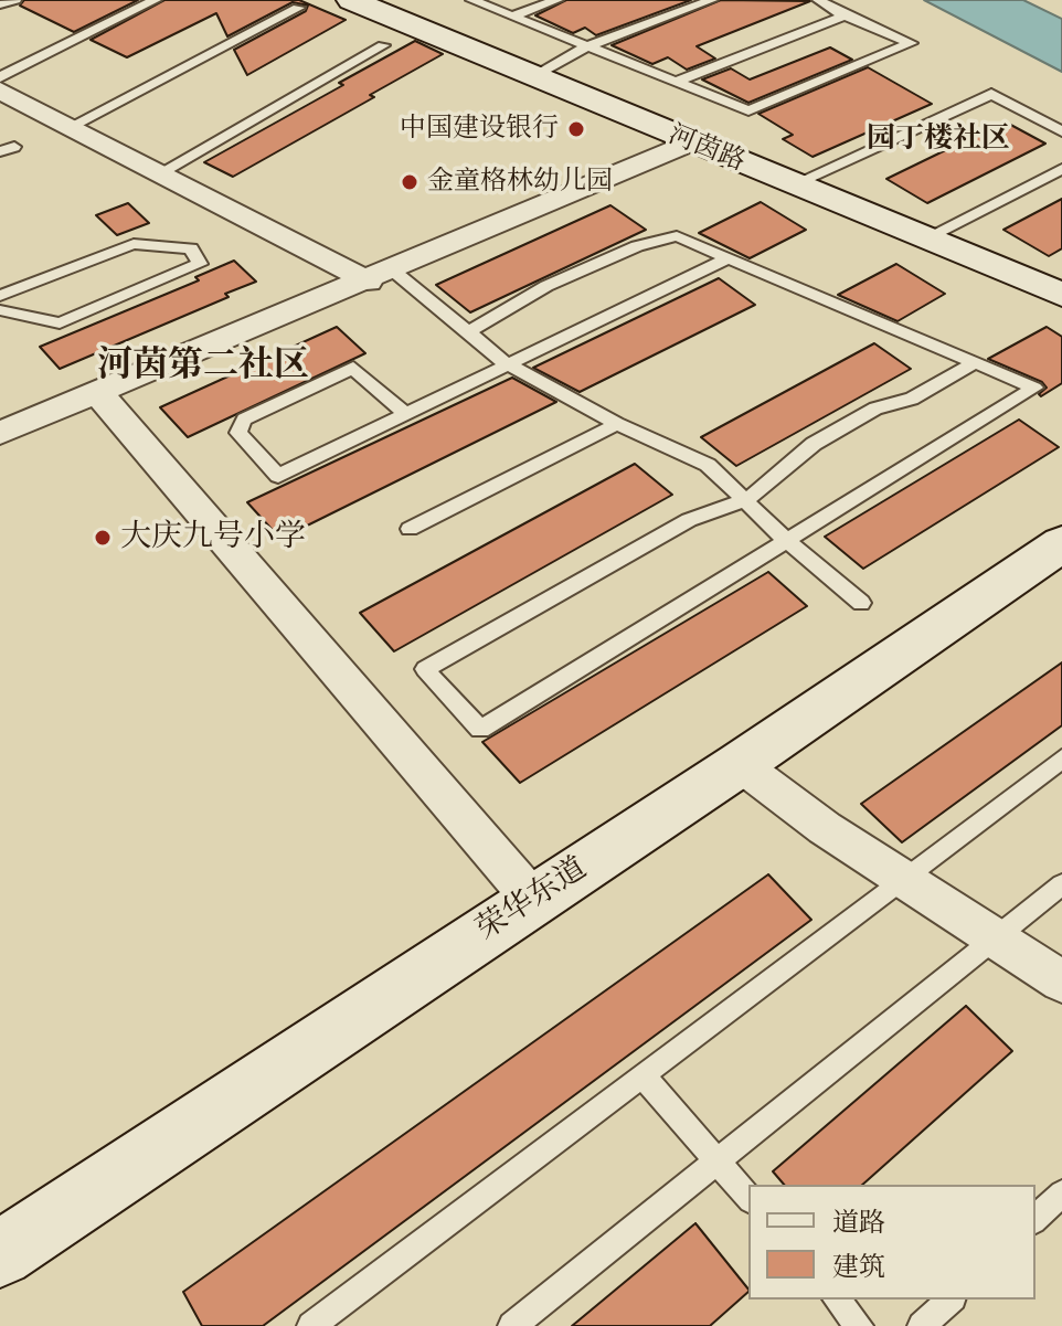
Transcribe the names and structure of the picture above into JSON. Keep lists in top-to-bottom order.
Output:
{
  "streets": {
    "street": ["河茵路", "荣华东道"]
  },
  "districts": ["园丁楼社区", "河茵第二社区"],
  "places": ["中国建设银行", "金童格林幼儿园", "大庆九号小学"],
  "legend": ["道路", "建筑"]
}
